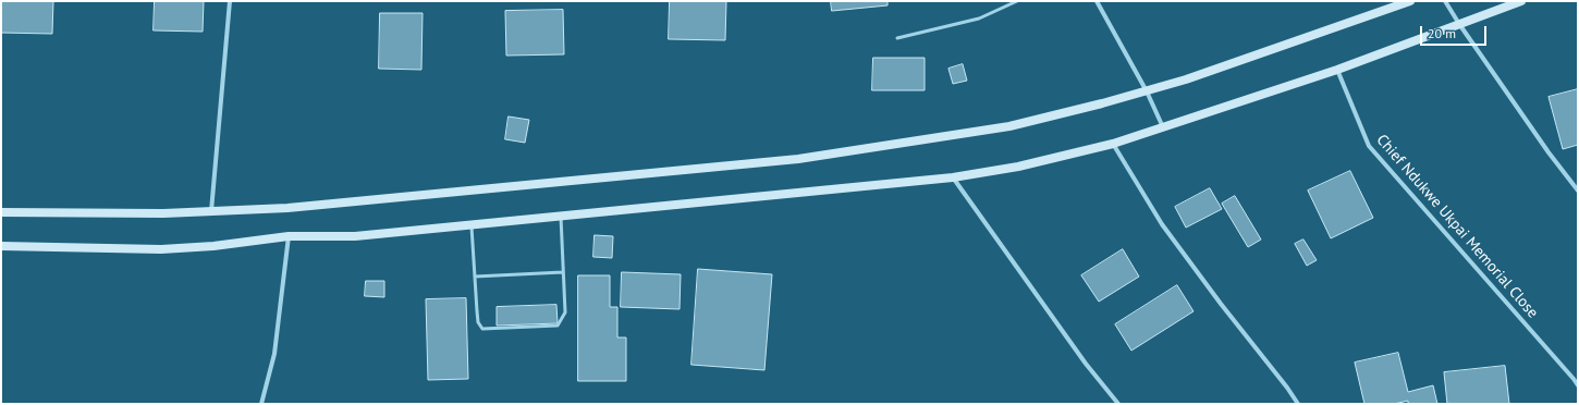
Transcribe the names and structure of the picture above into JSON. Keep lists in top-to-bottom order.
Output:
{
  "streets": {
    "street": ["Chief Ndukwe Ukpai Memorial Close"]
  },
  "scale_bar": "20 m"
}
